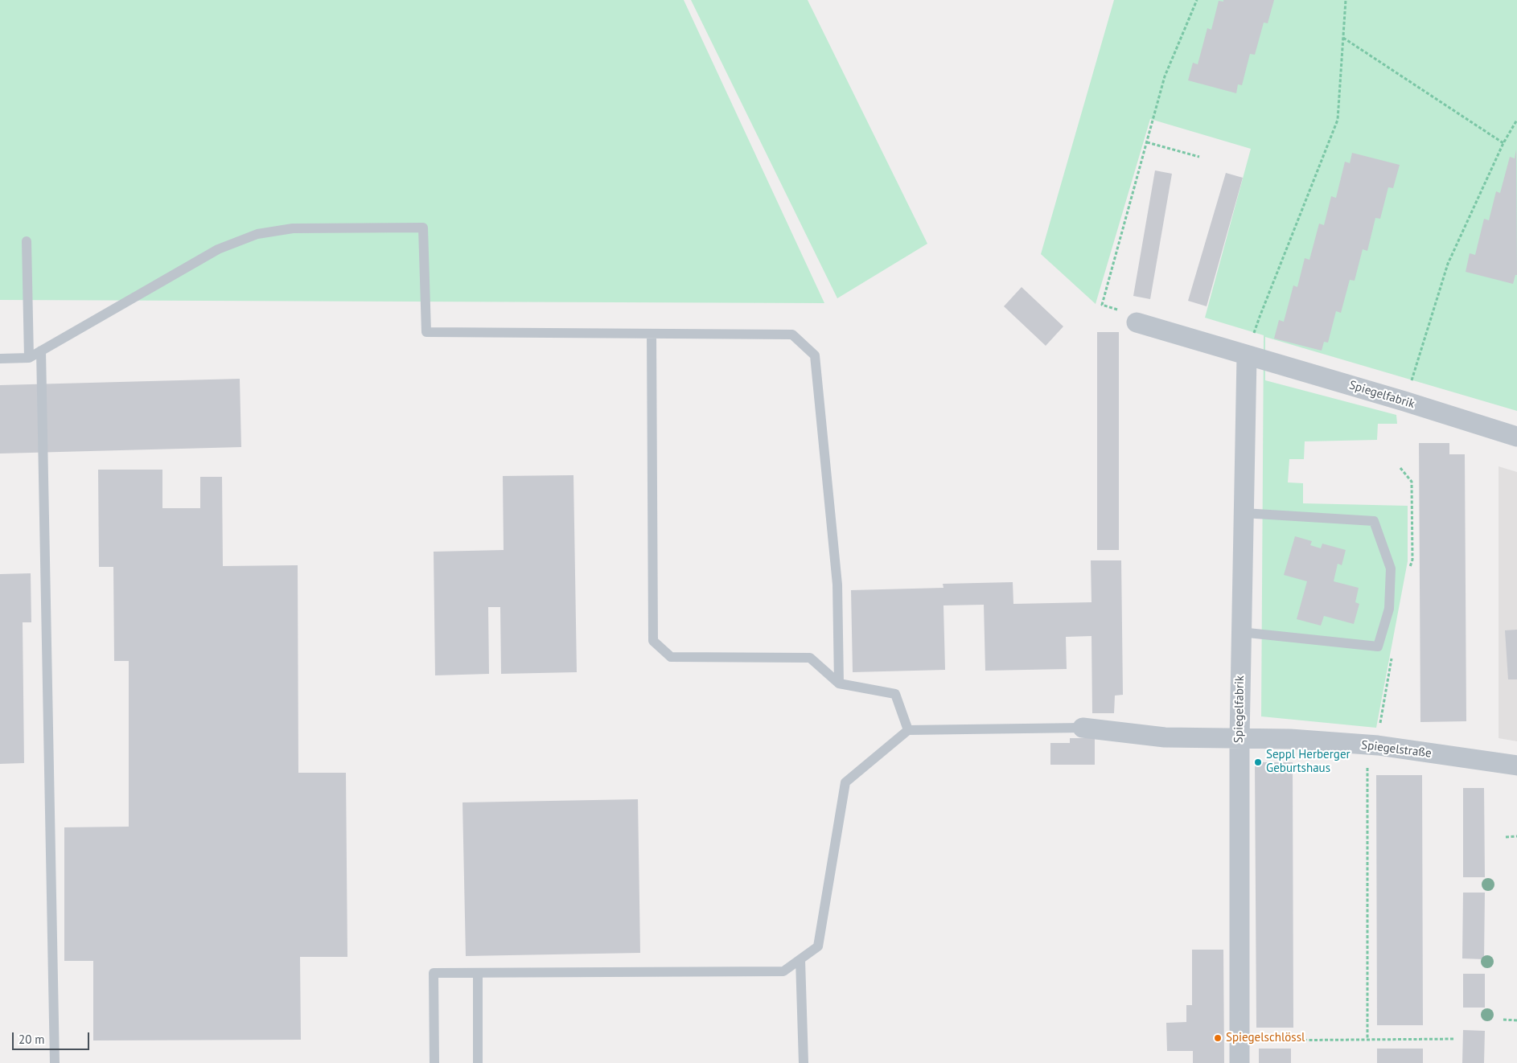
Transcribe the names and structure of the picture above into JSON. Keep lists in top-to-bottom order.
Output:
{
  "streets": {
    "street": ["Spiegelfabrik", "Spiegelstraße"]
  },
  "crossings": [
    ["Spiegelfabrik", "Spiegelstraße"]
  ],
  "places": ["Seppl Herberger Geburtshaus", "Spiegelschlössl"],
  "scale_bar": "20 m"
}
